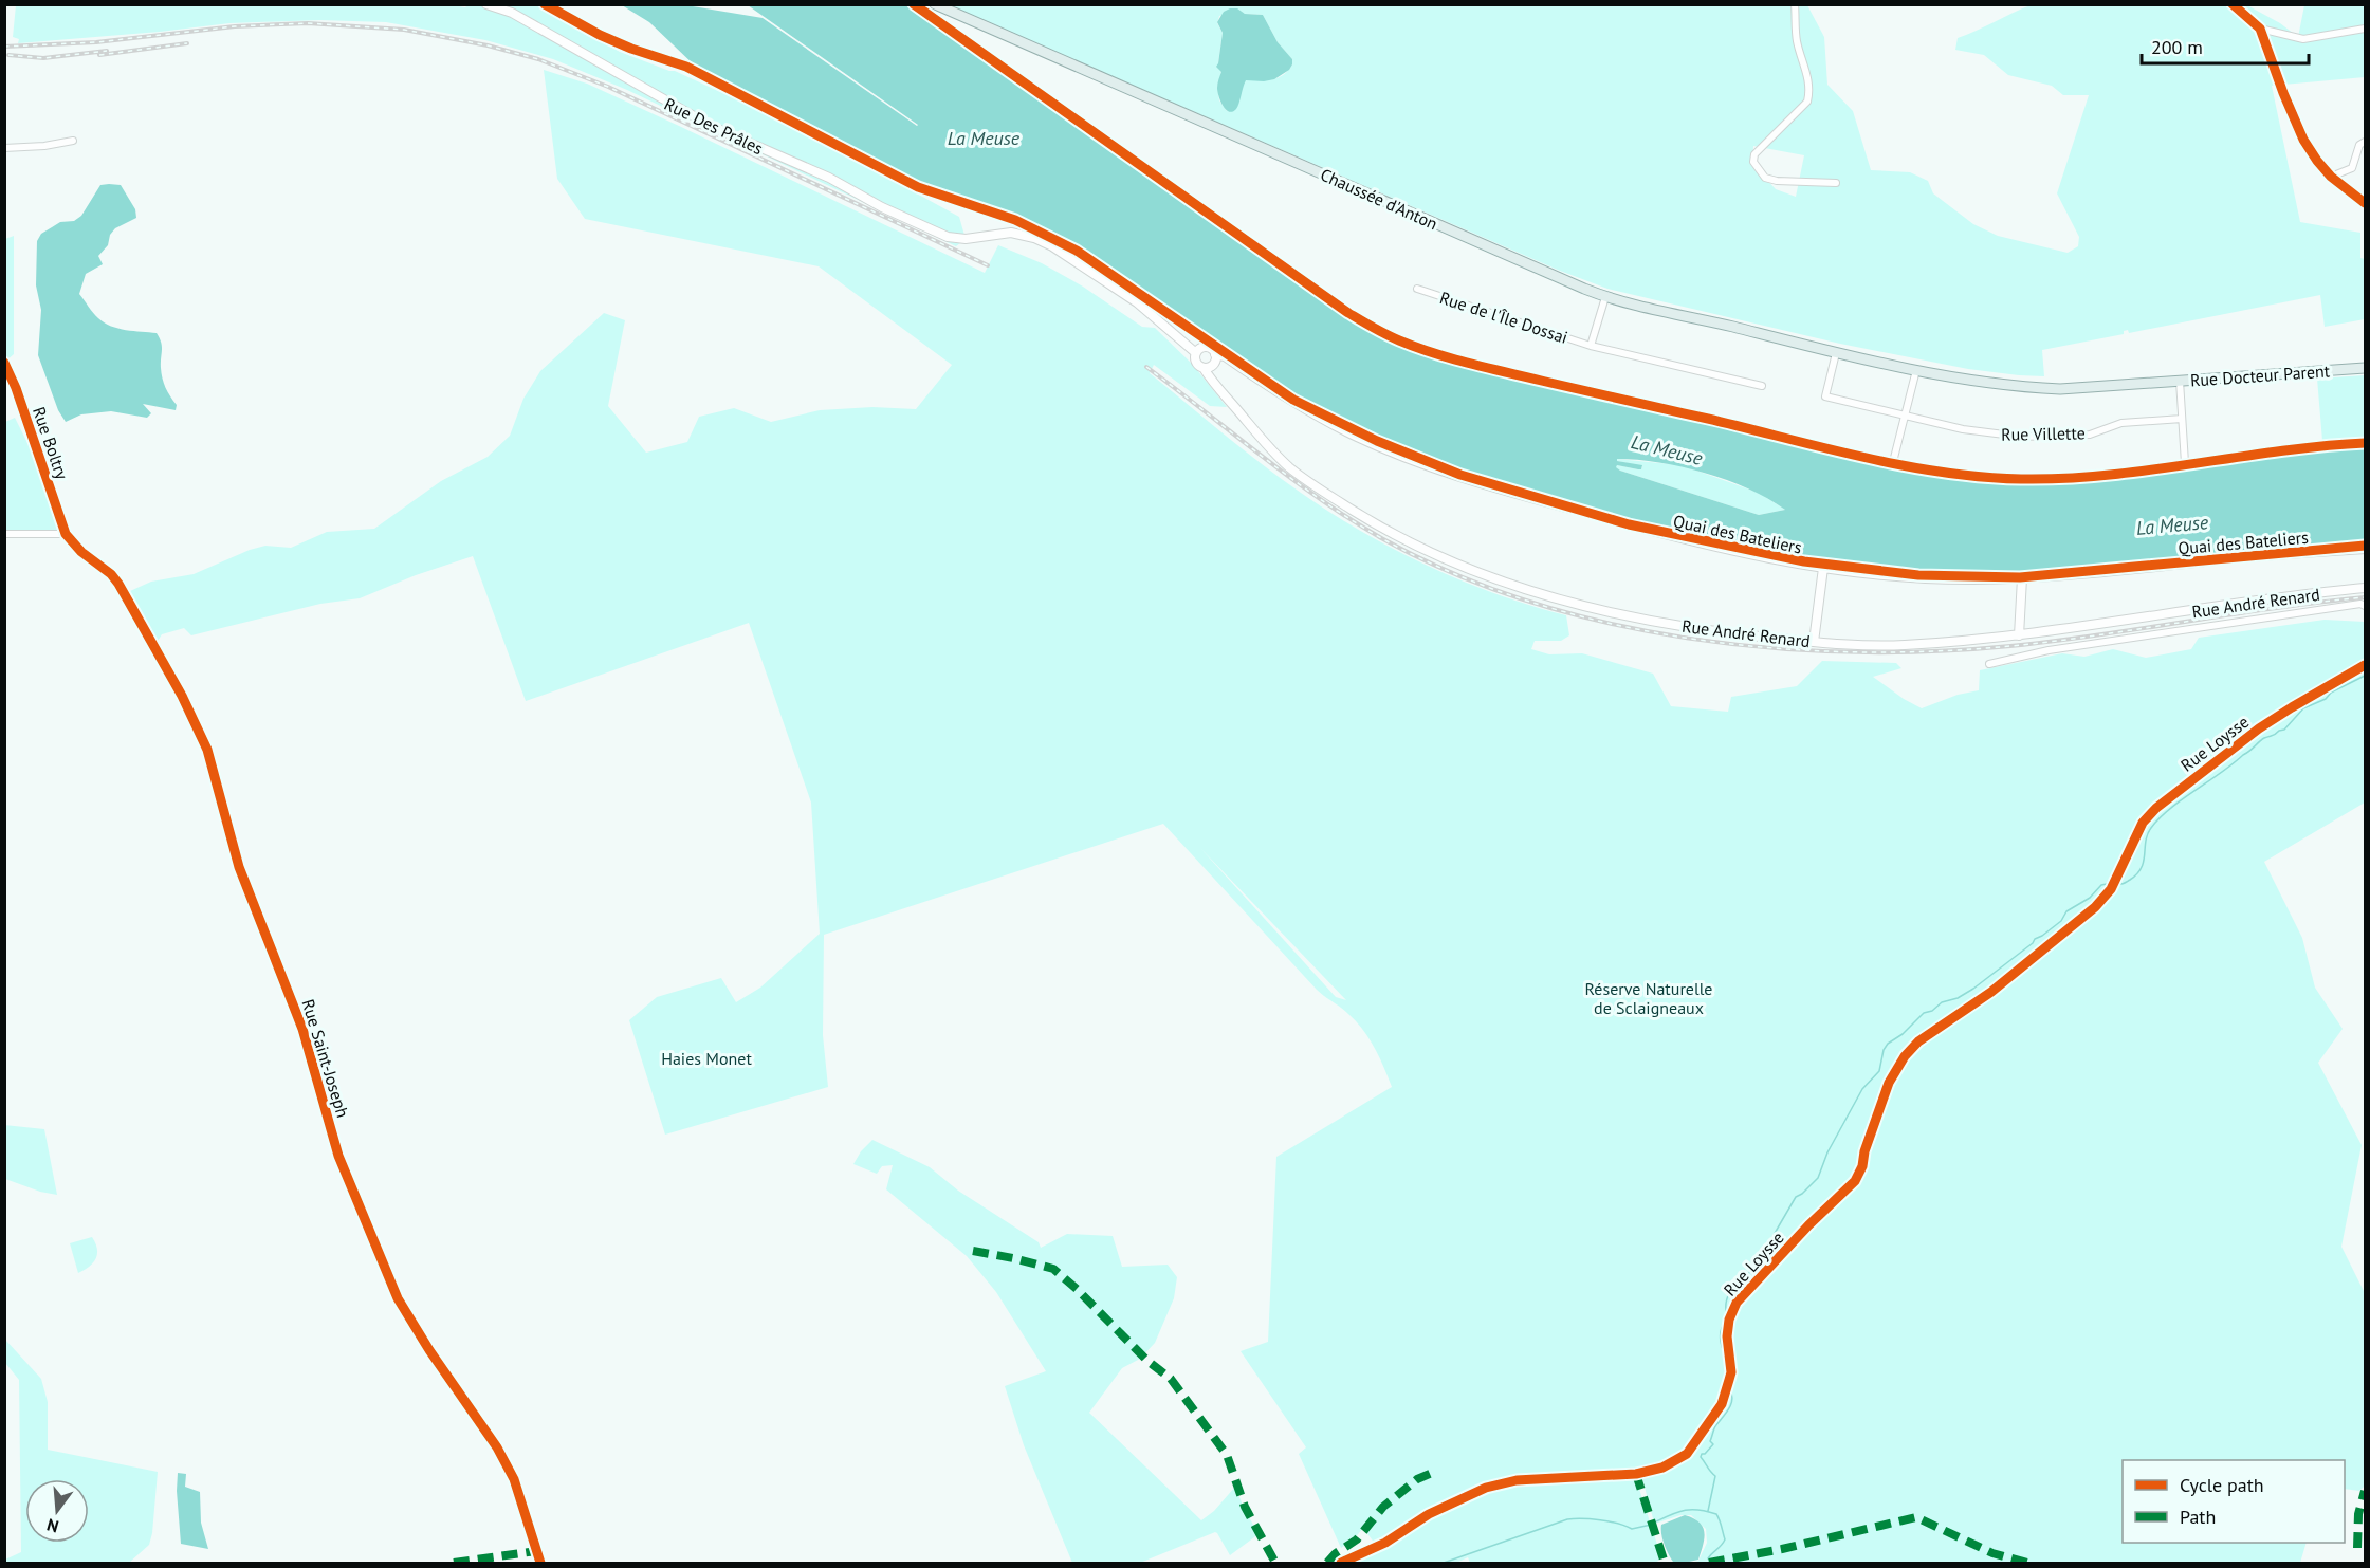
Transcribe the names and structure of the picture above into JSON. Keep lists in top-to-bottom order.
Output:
{
  "streets": {
    "main road": ["Chaussée d'Anton", "Rue Docteur Parent"],
    "street": [
      "Rue Des Prâles",
      "Rue de l'Île Dossai",
      "Rue Villette",
      "Rue Boltry",
      "Quai des Bateliers",
      "Rue André Renard",
      "Rue Loysse",
      "Rue Saint-Joseph"
    ]
  },
  "crossings": [
    ["Rue Des Prâles", "Quai des Bateliers"],
    ["Rue Des Prâles", "Rue André Renard"],
    ["Chaussée d'Anton", "Rue de l'Île Dossai"],
    ["Chaussée d'Anton", "Rue Villette"],
    ["Rue Boltry", "Rue Saint-Joseph"],
    ["Quai des Bateliers", "Rue André Renard"]
  ],
  "water": ["La Meuse"],
  "parks": ["Réserve Naturelle de Sclaigneaux", "Haies Monet"],
  "legend": ["Cycle path", "Path"],
  "scale_bar": "200 m",
  "north": "bottom"
}
